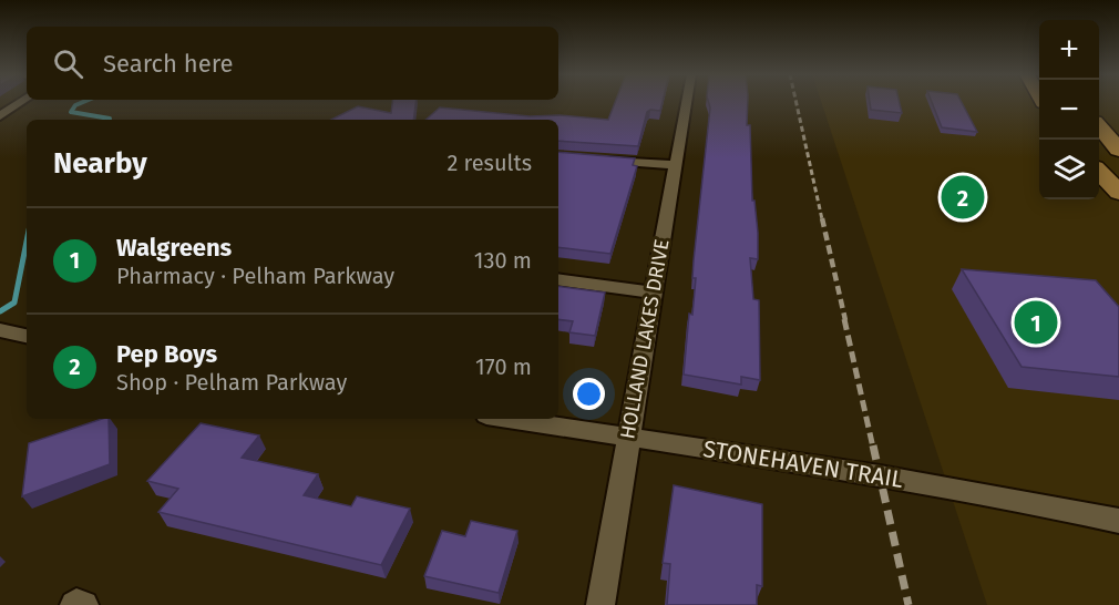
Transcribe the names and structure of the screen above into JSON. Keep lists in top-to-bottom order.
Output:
{
  "streets": {
    "street": ["HOLLAND LAKES DRIVE", "STONEHAVEN TRAIL"]
  },
  "crossings": [
    ["HOLLAND LAKES DRIVE", "STONEHAVEN TRAIL"]
  ],
  "page": {
    "map_buttons": ["+", "−"],
    "search": "Search here",
    "heading": ["Nearby", "2 results"],
    "pins": ["2", "1"],
    "list": [
      {
        "mark": "1",
        "name": "Walgreens",
        "note": "Pharmacy · Pelham Parkway",
        "value": "130 m"
      },
      {
        "mark": "2",
        "name": "Pep Boys",
        "note": "Shop · Pelham Parkway",
        "value": "170 m"
      }
    ]
  }
}
